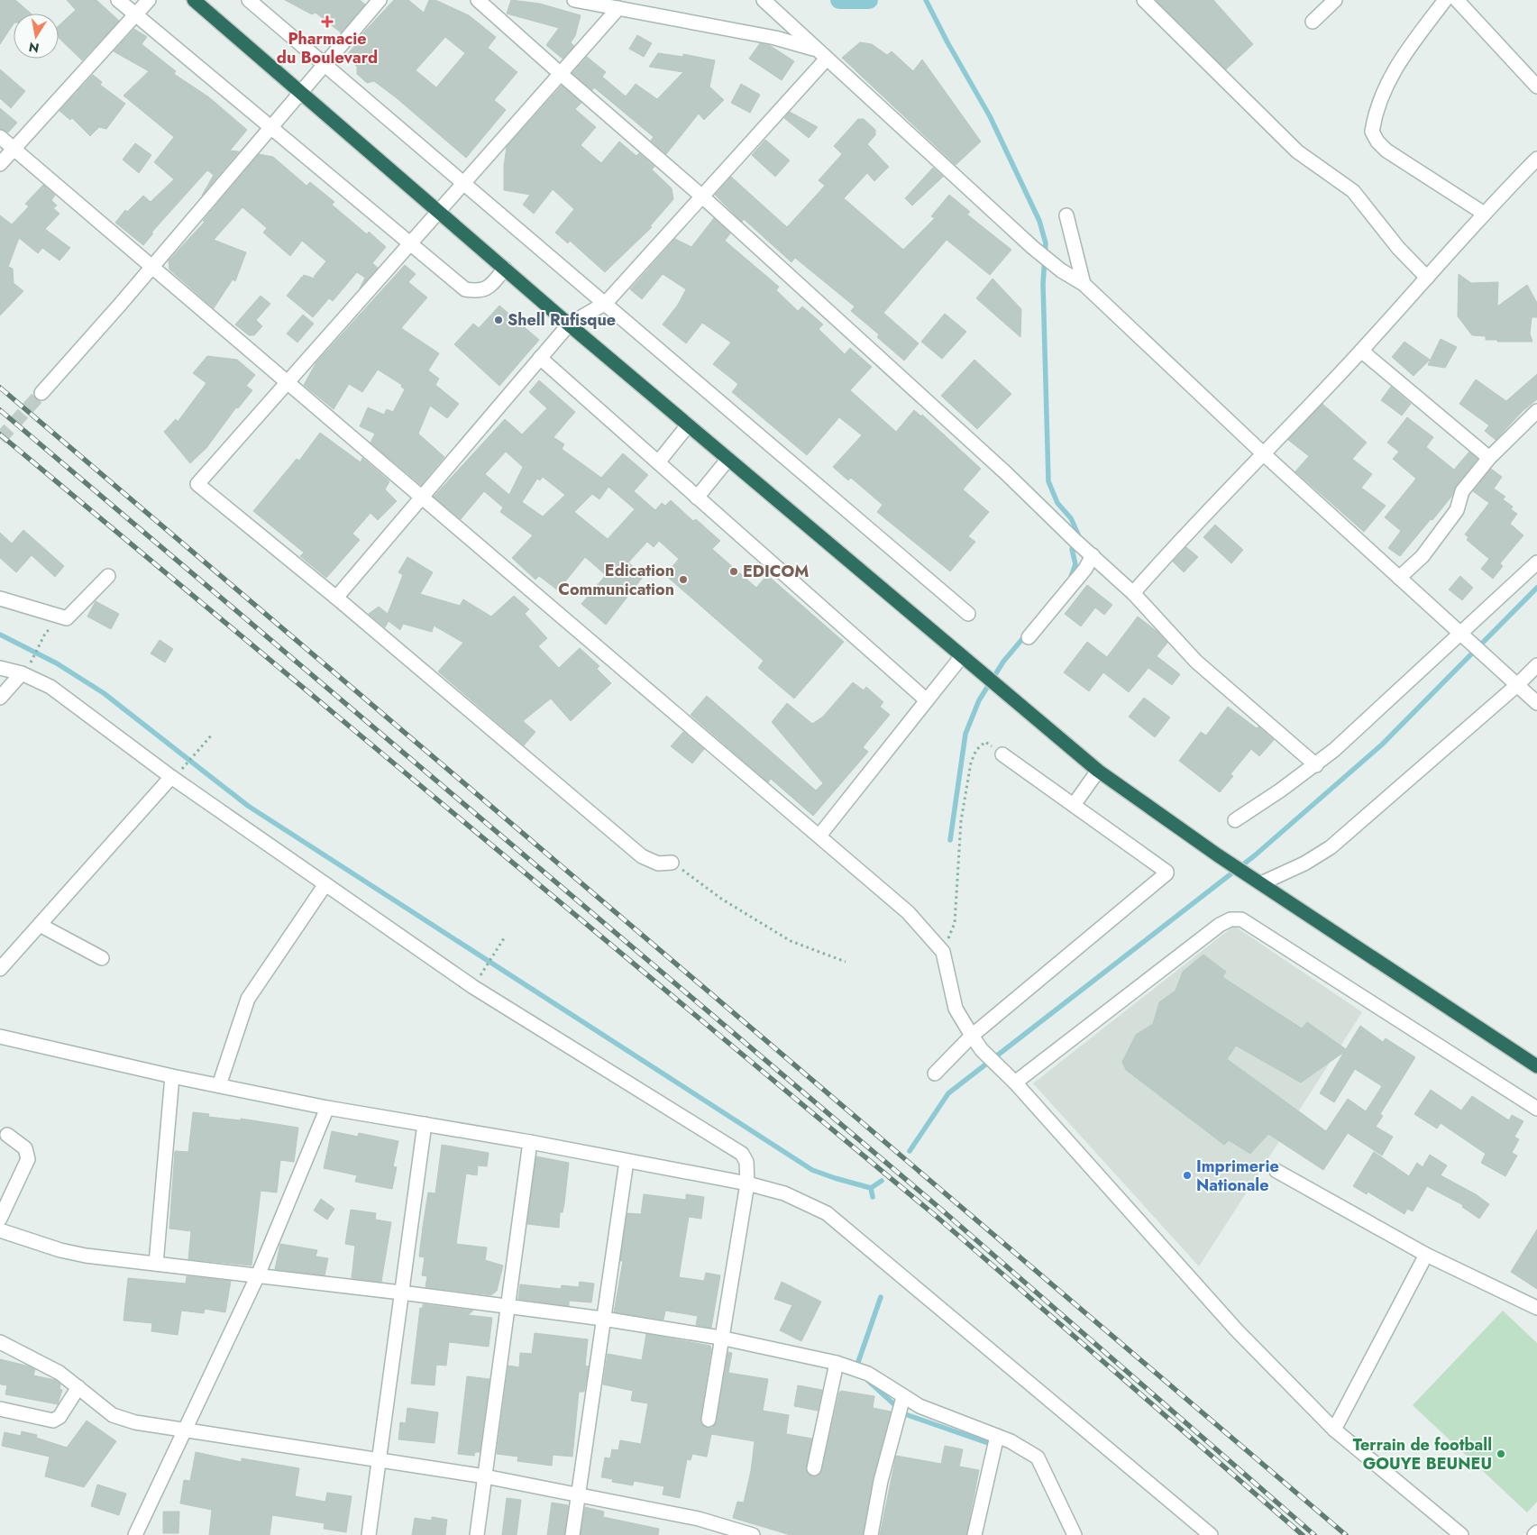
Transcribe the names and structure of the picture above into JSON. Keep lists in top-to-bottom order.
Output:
{
  "places": {
    "health": ["Pharmacie du Boulevard"],
    "other": [
      "Shell Rufisque",
      "EDICOM",
      "Edication Communication",
      "Imprimerie Nationale",
      "Terrain de football GOUYE BEUNEU"
    ]
  },
  "north": "bottom"
}
